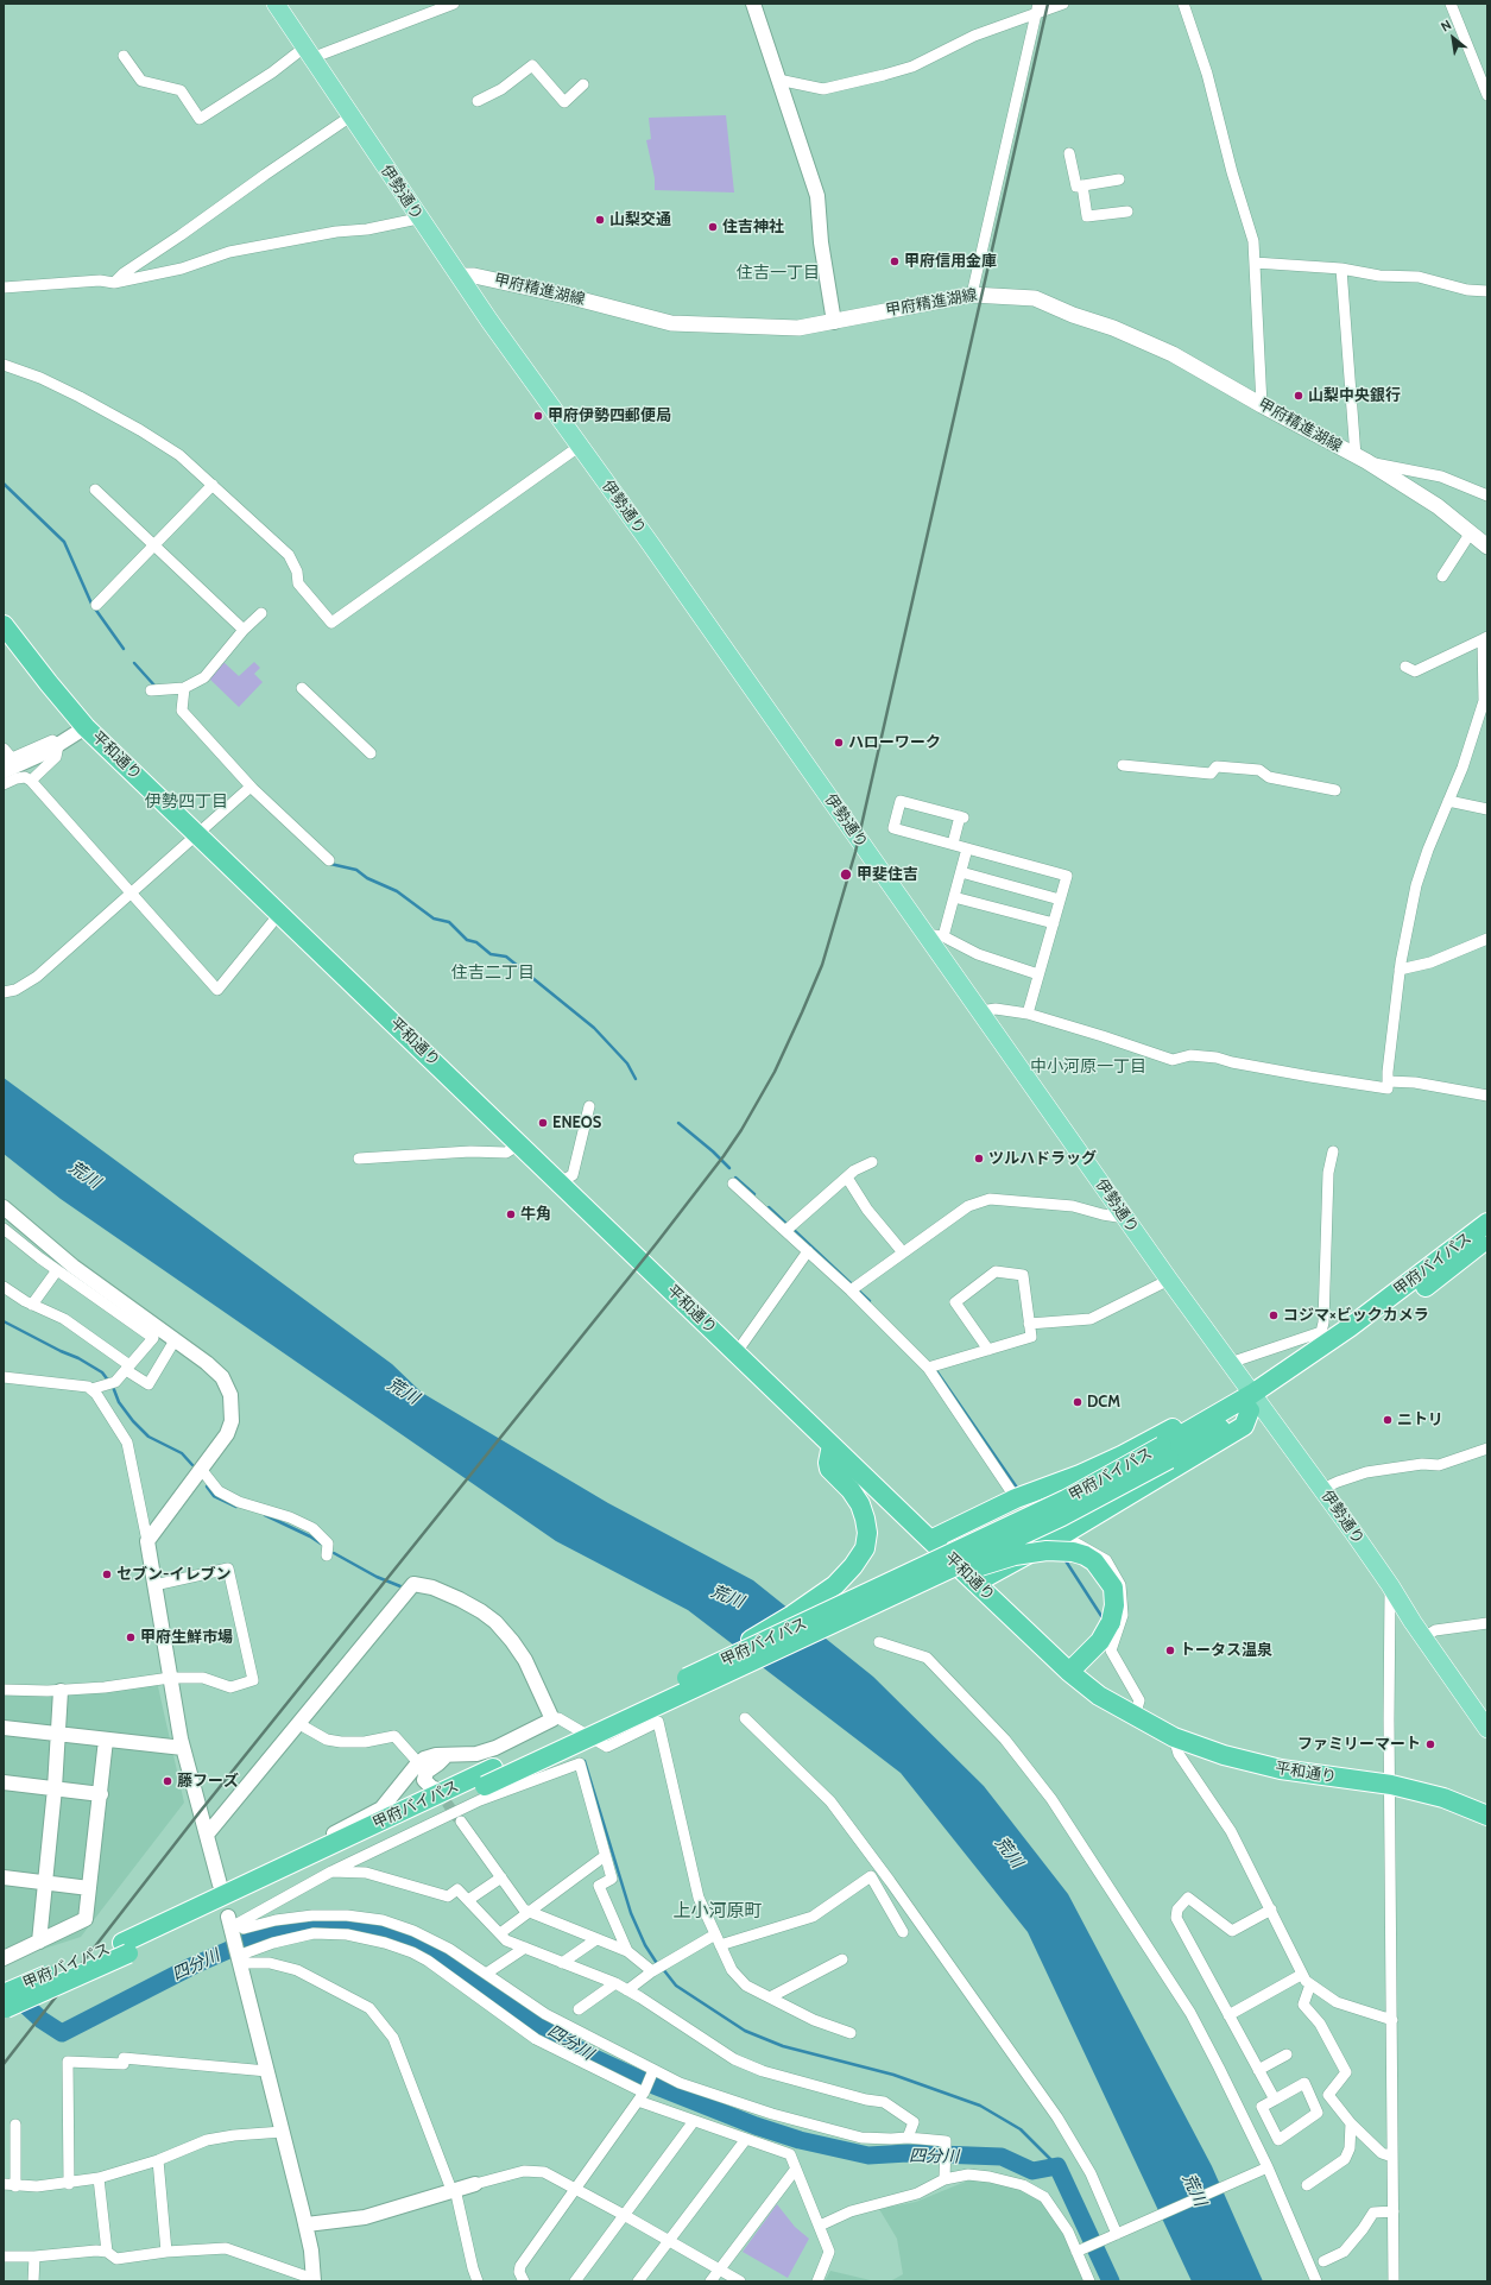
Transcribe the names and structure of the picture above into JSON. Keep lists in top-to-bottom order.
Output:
{
  "streets": {
    "highway": ["平和通り", "甲府バイパス"],
    "main road": ["伊勢通り", "甲府精進湖線"]
  },
  "crossings": [
    ["伊勢通り", "甲府精進湖線"],
    ["伊勢通り", "甲府バイパス"]
  ],
  "districts": [
    "住吉一丁目",
    "伊勢四丁目",
    "住吉二丁目",
    "中小河原一丁目",
    "上小河原町"
  ],
  "water": ["荒川", "四分川"],
  "places": [
    "山梨交通",
    "住吉神社",
    "甲府信用金庫",
    "山梨中央銀行",
    "甲府伊勢四郵便局",
    "ハローワーク",
    "甲斐住吉",
    "ENEOS",
    "ツルハドラッグ",
    "牛角",
    "コジマ×ビックカメラ",
    "DCM",
    "ニトリ",
    "セブン-イレブン",
    "甲府生鮮市場",
    "トータス温泉",
    "ファミリーマート",
    "藤フーズ"
  ],
  "north": "top left"
}
